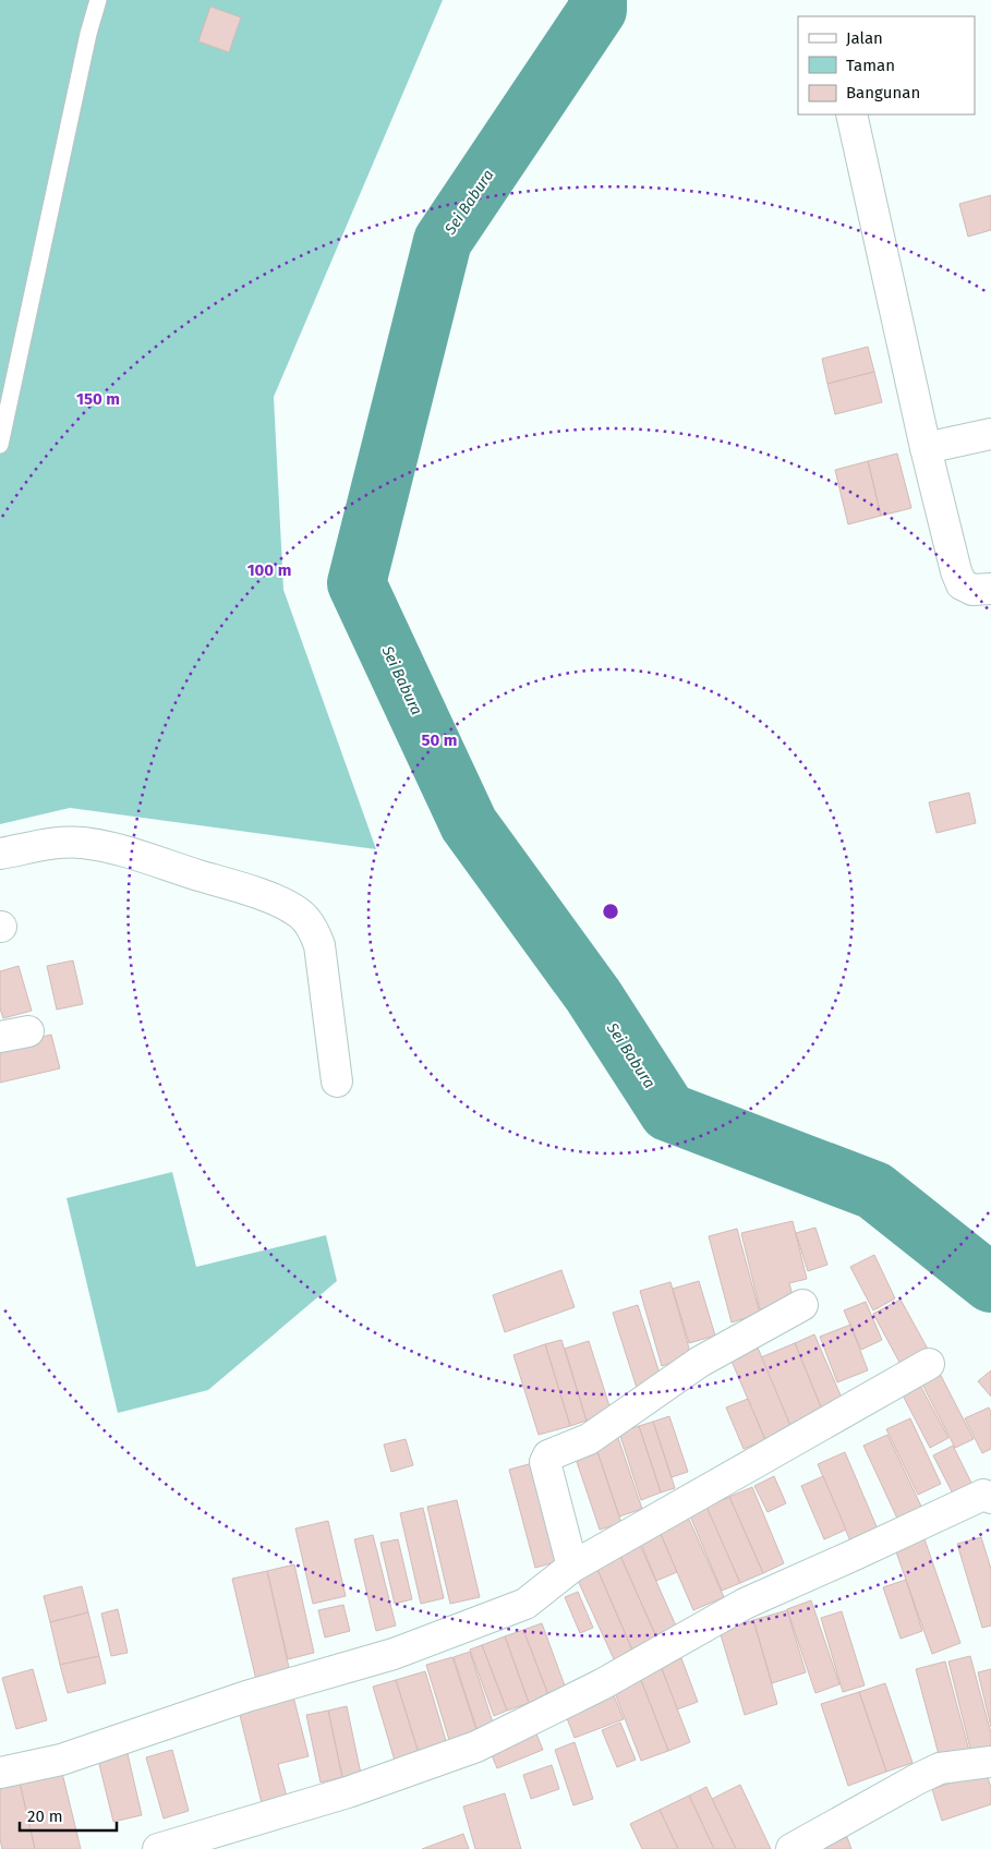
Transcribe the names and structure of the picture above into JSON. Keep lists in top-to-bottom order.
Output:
{
  "water": ["Sei Babura"],
  "legend": ["Jalan", "Taman", "Bangunan"],
  "scale_bar": "20 m",
  "rings": ["150 m", "100 m", "50 m"]
}
